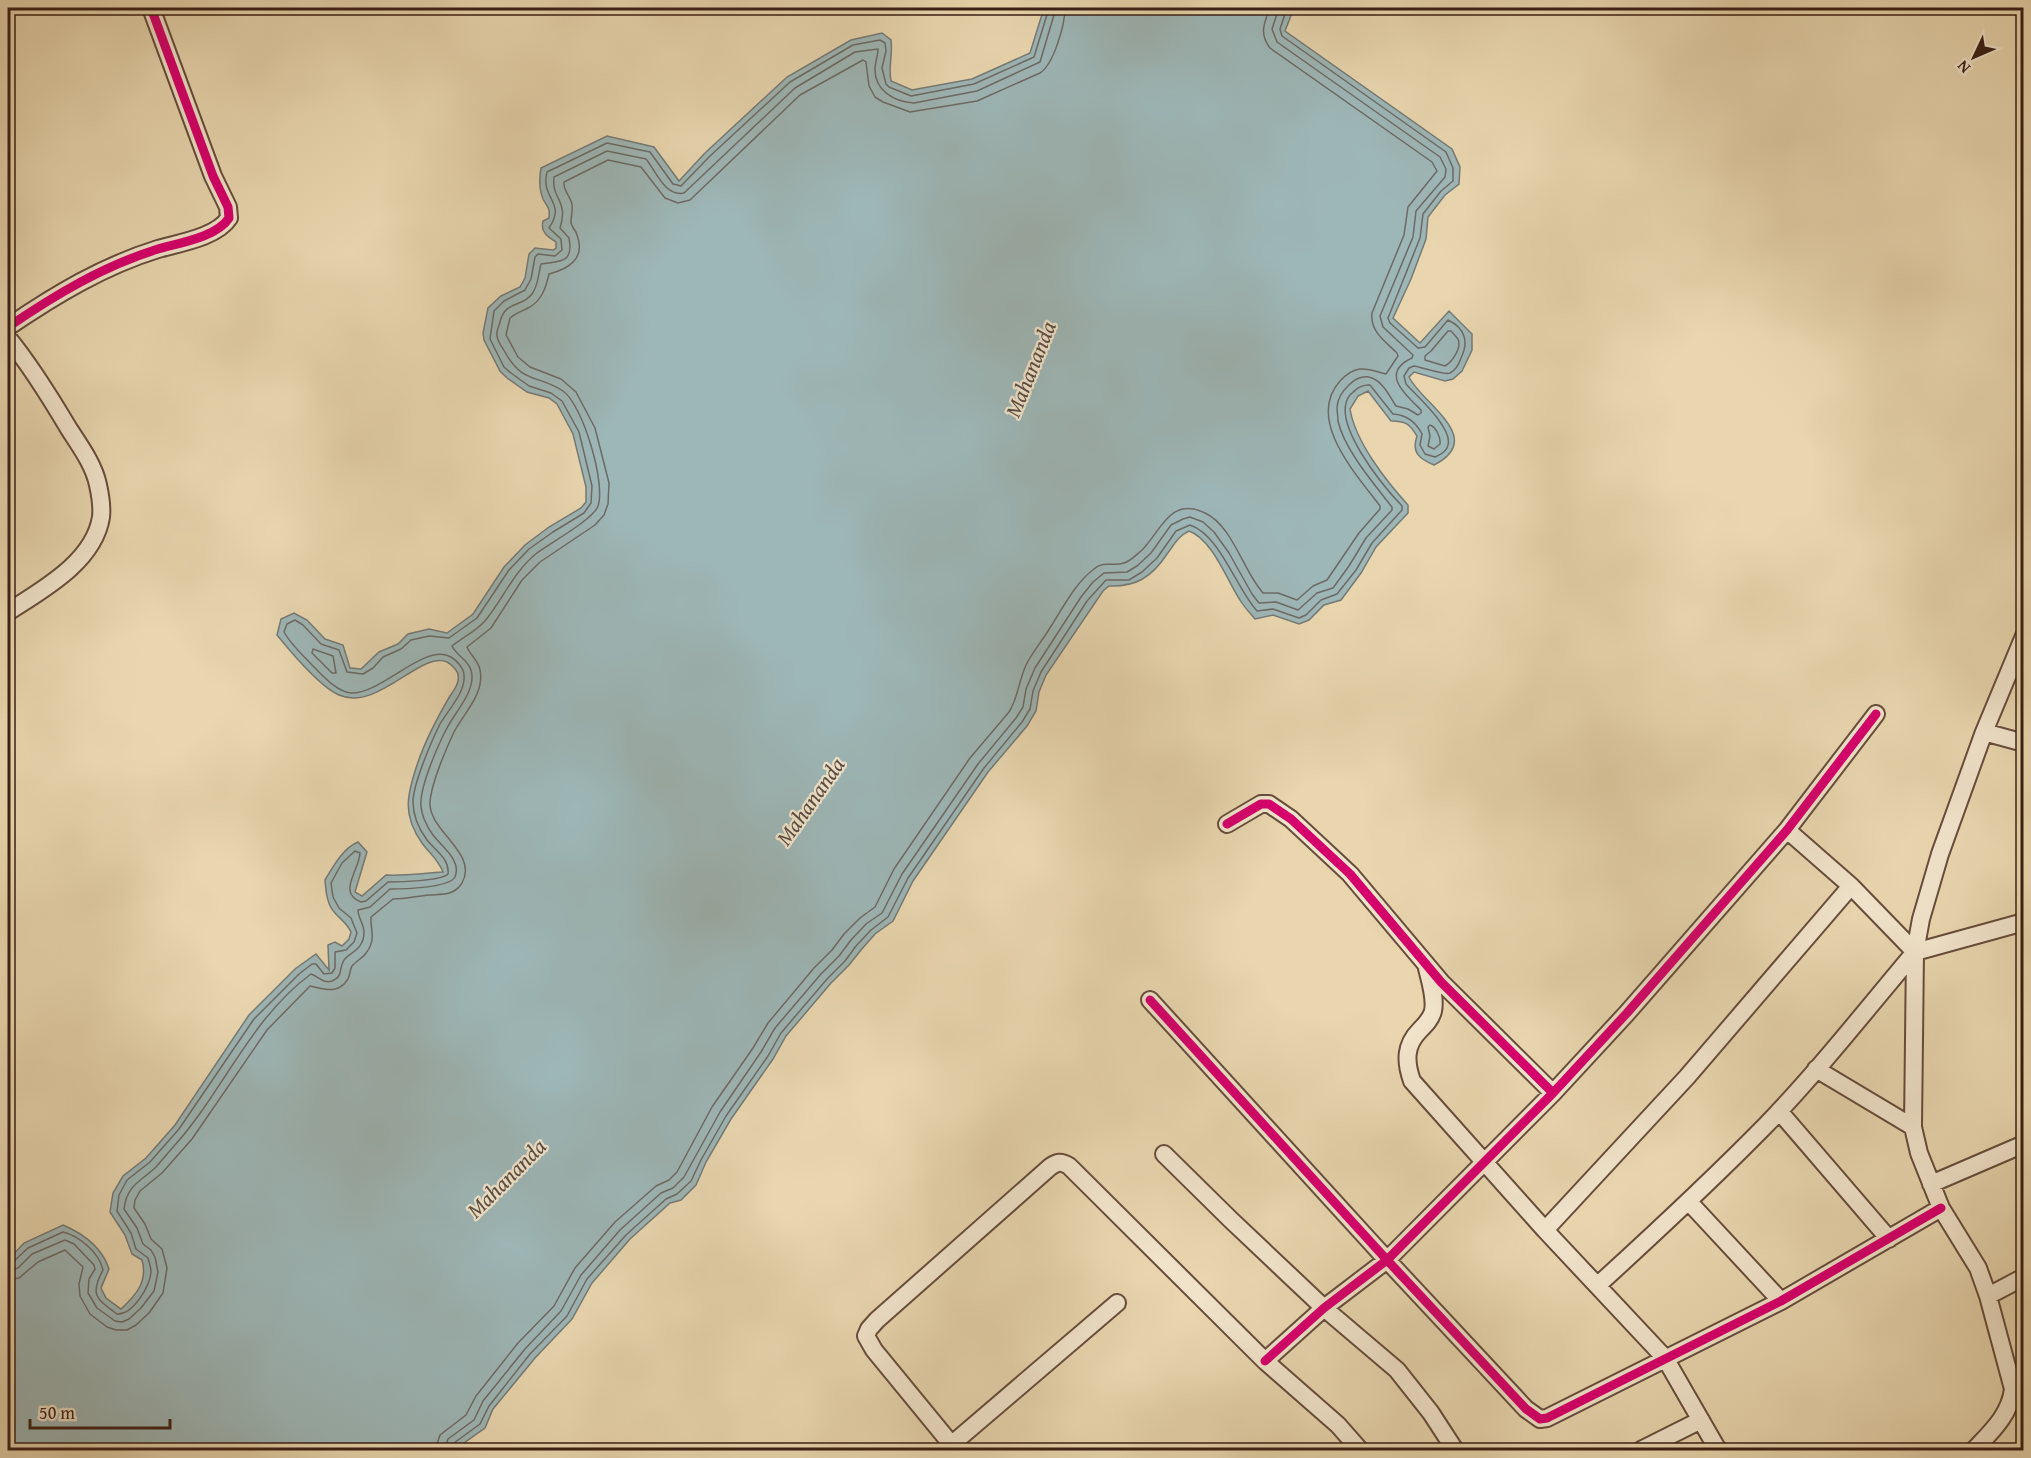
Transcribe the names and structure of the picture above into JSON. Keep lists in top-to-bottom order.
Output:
{
  "water": ["Mahananda"],
  "scale_bar": "50 m",
  "north": "bottom left"
}
